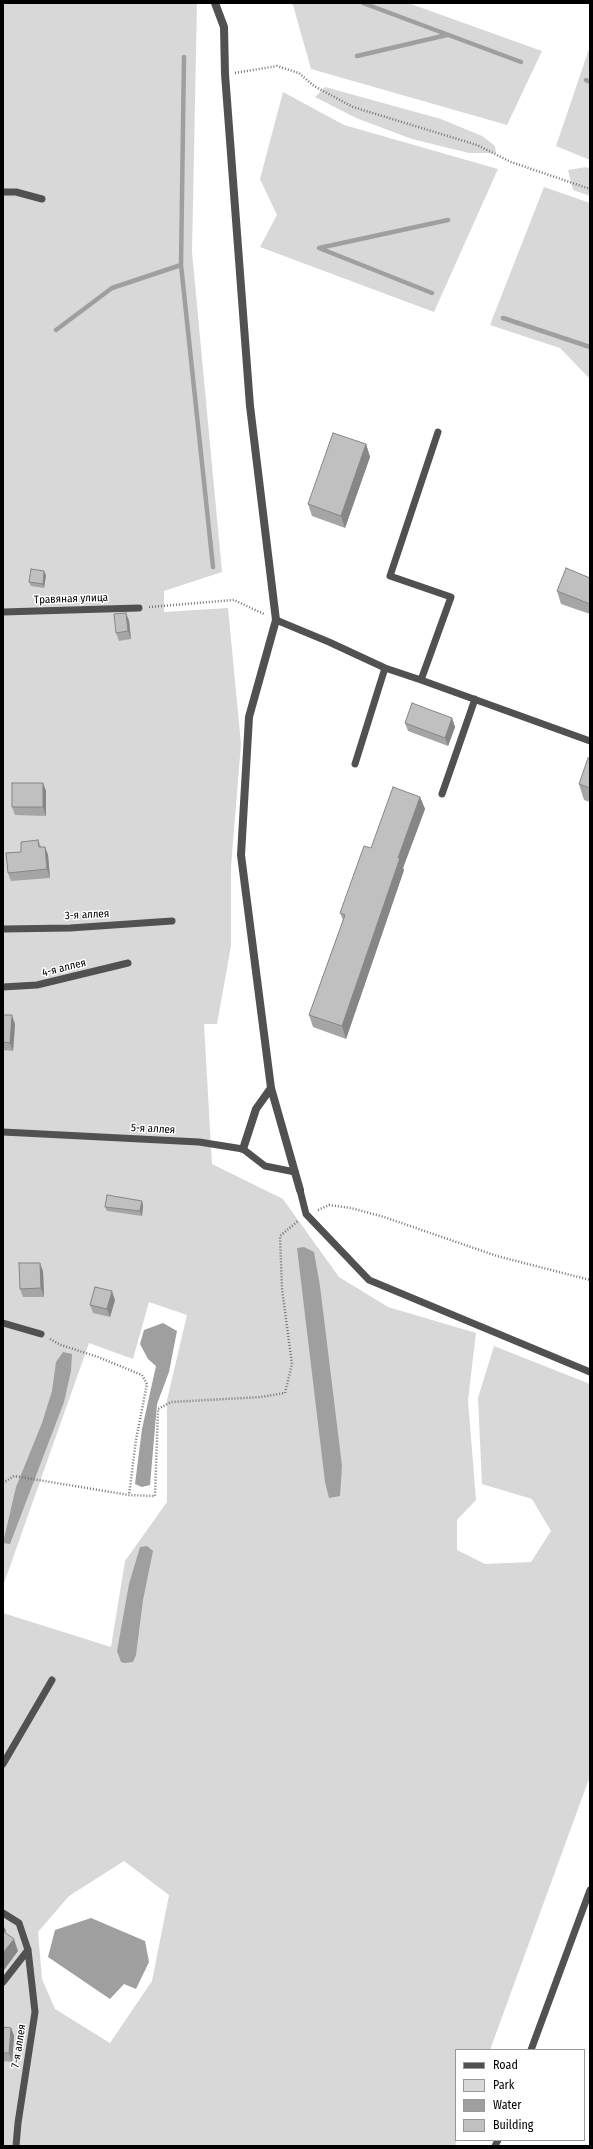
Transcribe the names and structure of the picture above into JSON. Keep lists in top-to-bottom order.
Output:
{
  "streets": {
    "lane": [
      "Травяная улица",
      "3-я аллея",
      "4-я аллея",
      "5-я аллея",
      "7-я аллея"
    ]
  },
  "legend": [
    "Road",
    "Park",
    "Water",
    "Building"
  ]
}
